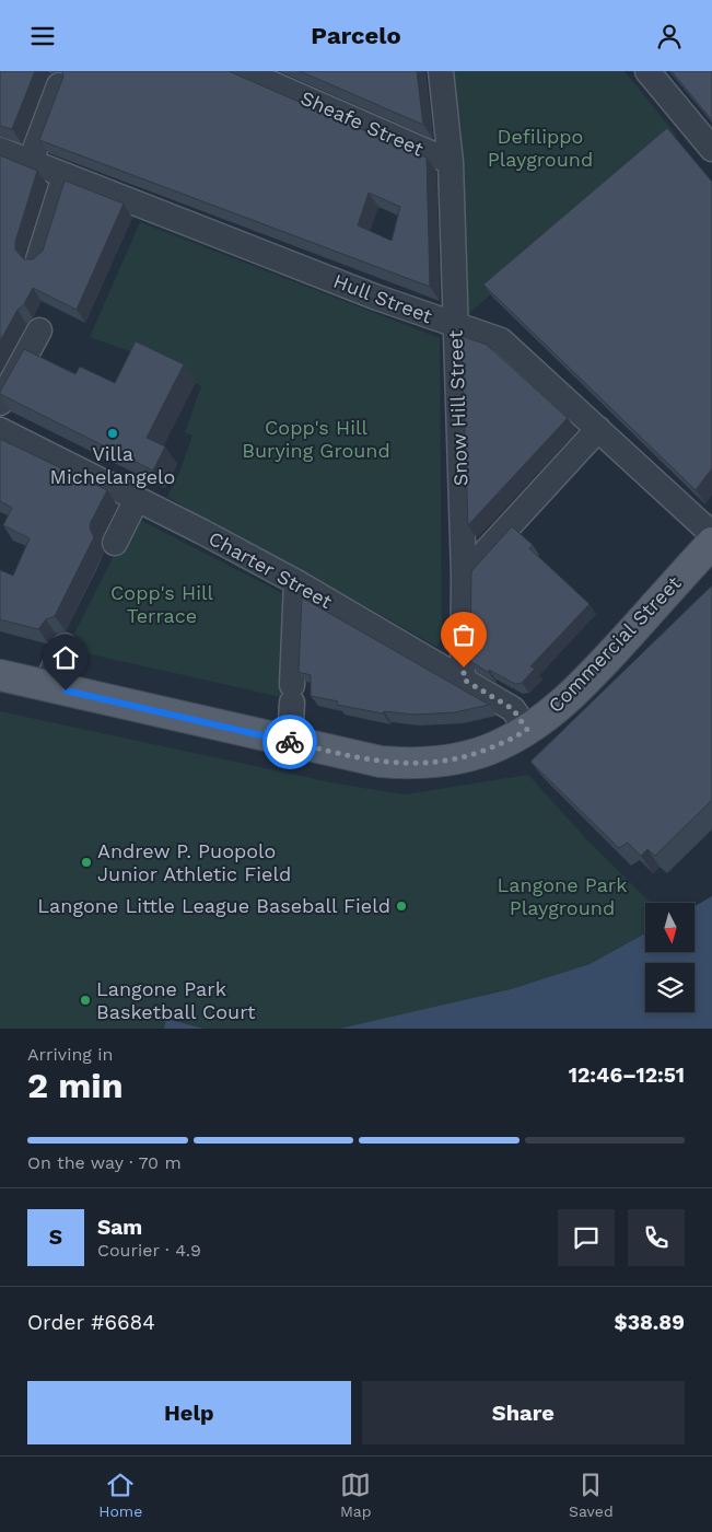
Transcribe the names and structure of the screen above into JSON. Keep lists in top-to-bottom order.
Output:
{
  "streets": {
    "main road": ["Commercial Street"],
    "street": [
      "Sheafe Street",
      "Hull Street",
      "Snow Hill Street",
      "Charter Street"
    ]
  },
  "crossings": [
    ["Sheafe Street", "Snow Hill Street"],
    ["Hull Street", "Snow Hill Street"],
    ["Snow Hill Street", "Charter Street"],
    ["Charter Street", "Commercial Street"]
  ],
  "parks": [
    "Defilippo Playground",
    "Copp's Hill Burying Ground",
    "Copp's Hill Terrace",
    "Langone Park Playground"
  ],
  "places": [
    "Villa Michelangelo",
    "Andrew P. Puopolo Junior Athletic Field",
    "Langone Little League Baseball Field",
    "Langone Park Basketball Court"
  ],
  "north": "bottom",
  "page": {
    "header": "Parcelo",
    "heading": ["2 min", "Arriving in", "12:46–12:51"],
    "panel": [
      "Sam",
      "Courier · 4.9",
      "Order #6684",
      "$38.89"
    ],
    "bar": "On the way · 70 m",
    "round": "S",
    "buttons": ["Help", "Share"],
    "tabs": ["Home", "Map", "Saved"]
  }
}
